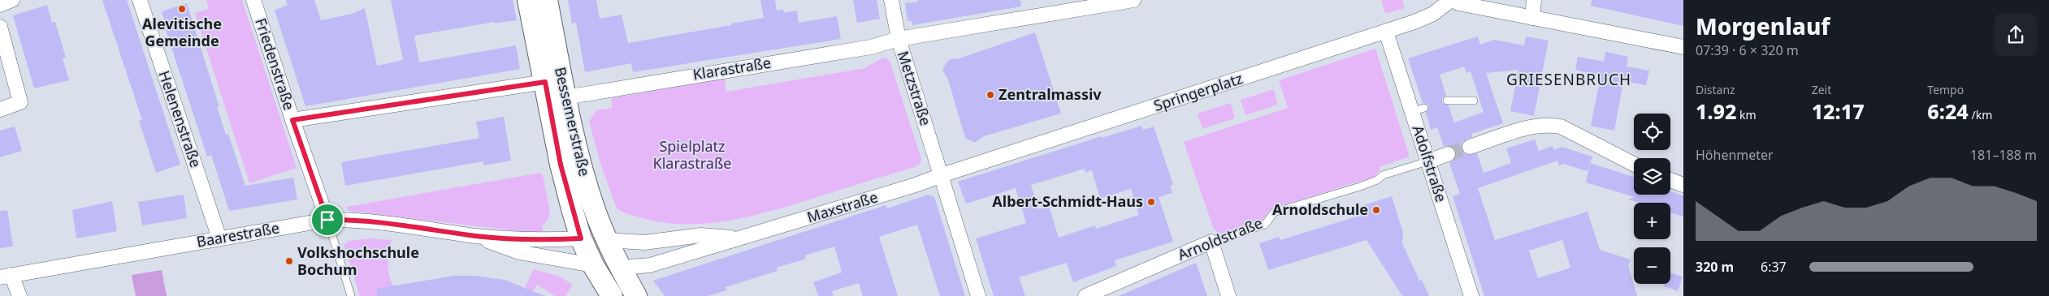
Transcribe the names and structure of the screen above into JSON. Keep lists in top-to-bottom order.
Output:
{
  "streets": {
    "street": [
      "Friedenstraße",
      "Klarastraße",
      "Metzstraße",
      "Springerplatz",
      "Helenenstraße",
      "Bessemerstraße",
      "Adolfstraße",
      "Maxstraße",
      "Baarestraße",
      "Arnoldstraße"
    ]
  },
  "crossings": [
    ["Friedenstraße", "Baarestraße"],
    ["Klarastraße", "Metzstraße"],
    ["Klarastraße", "Bessemerstraße"],
    ["Metzstraße", "Springerplatz"],
    ["Metzstraße", "Maxstraße"],
    ["Springerplatz", "Adolfstraße"],
    ["Springerplatz", "Maxstraße"],
    ["Helenenstraße", "Baarestraße"],
    ["Bessemerstraße", "Maxstraße"],
    ["Bessemerstraße", "Baarestraße"],
    ["Adolfstraße", "Arnoldstraße"]
  ],
  "districts": ["GRIESENBRUCH"],
  "parks": ["Spielplatz Klarastraße"],
  "places": [
    "Alevitische Gemeinde",
    "Zentralmassiv",
    "Albert-Schmidt-Haus",
    "Arnoldschule",
    "Volkshochschule Bochum"
  ],
  "page": {
    "heading": ["Morgenlauf", "07:39 · 6 × 320 m"],
    "stats": [
      ["Distanz", "1.92 km"],
      ["Zeit", "12:17"],
      ["Tempo", "6:24 /km"]
    ],
    "map_buttons": ["+", "−"],
    "chart": ["Höhenmeter", "181–188 m"],
    "list": [
      {
        "name": "320 m",
        "note": "6:37"
      }
    ]
  }
}
